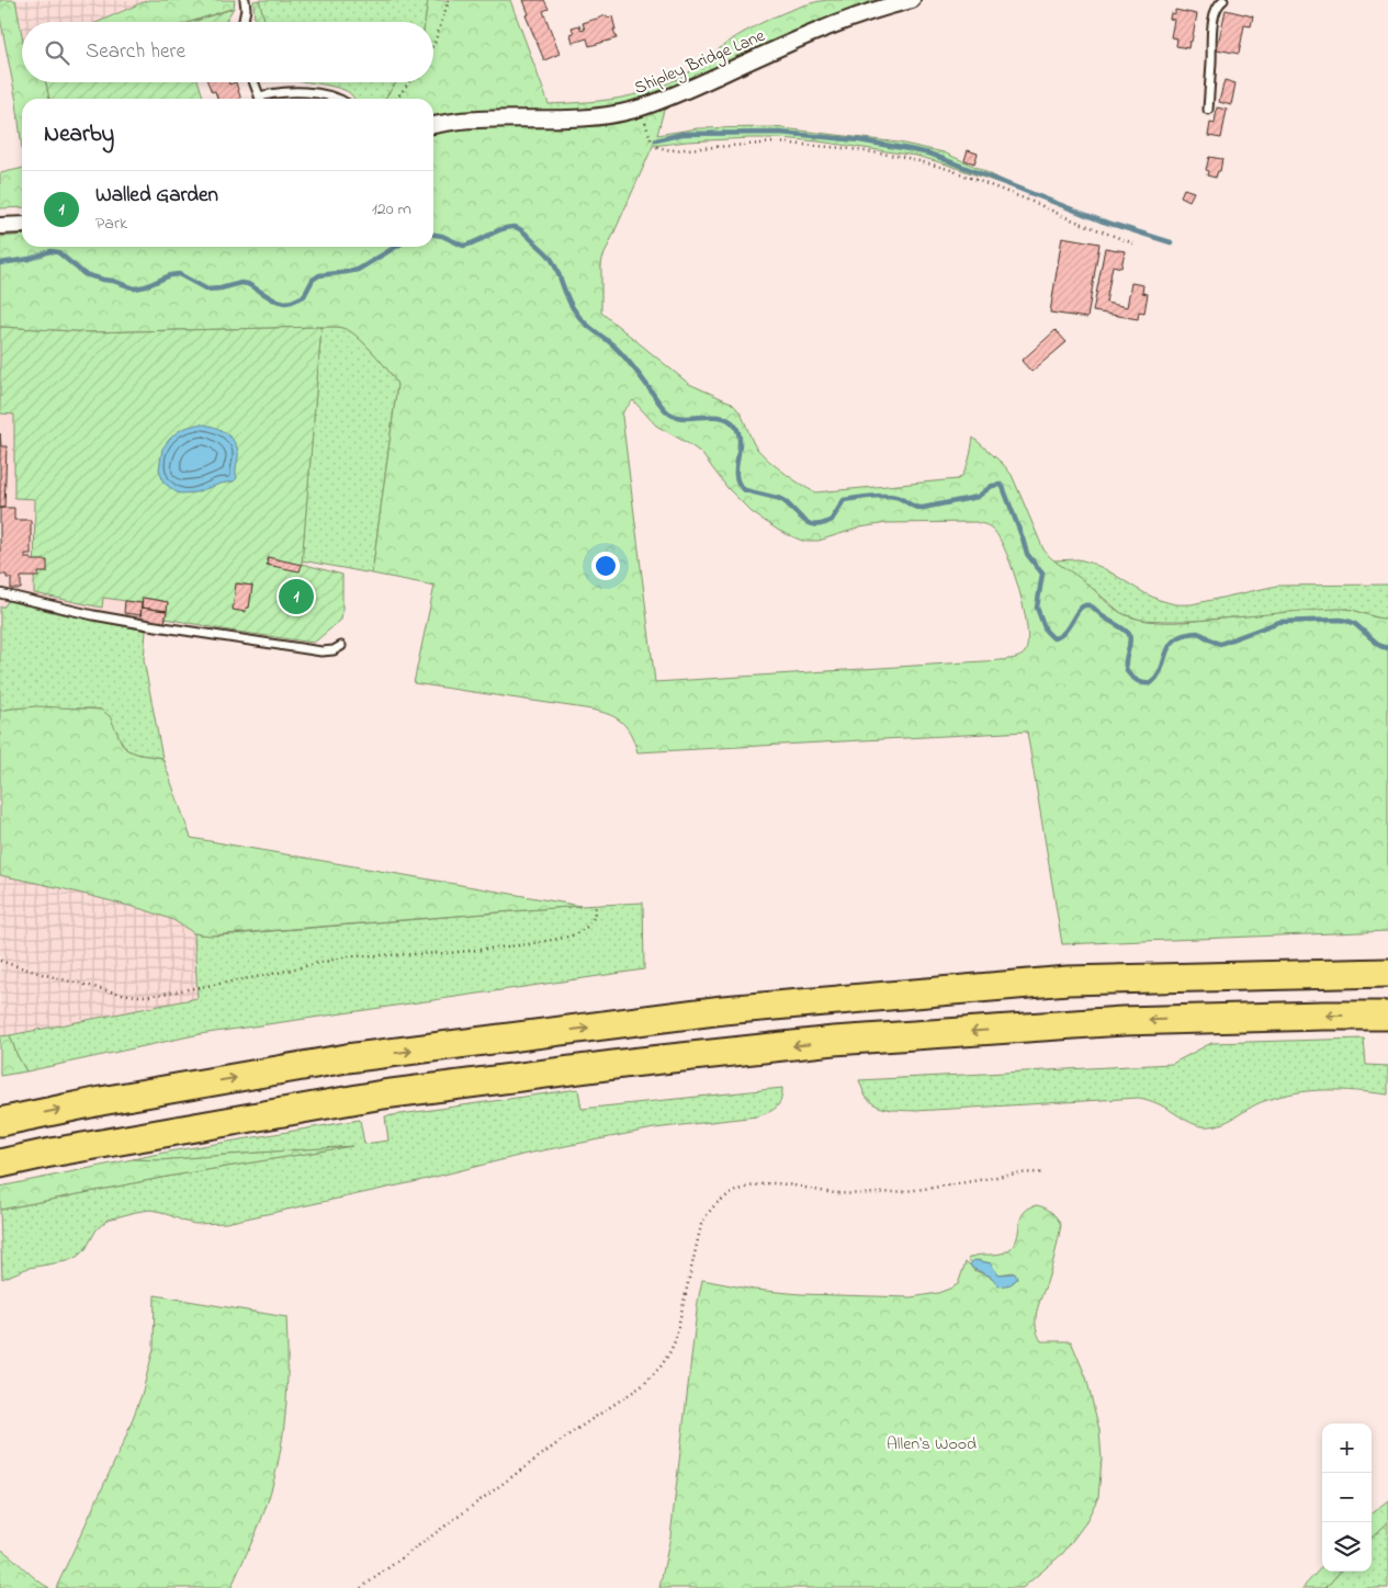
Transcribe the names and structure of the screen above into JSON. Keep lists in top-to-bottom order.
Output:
{
  "streets": {
    "street": ["Shipley Bridge Lane"]
  },
  "parks": ["Allen's Wood"],
  "page": {
    "search": "Search here",
    "heading": "Nearby",
    "list": [
      {
        "mark": "1",
        "name": "Walled Garden",
        "note": "Park",
        "value": "120 m"
      }
    ],
    "pins": "1",
    "map_buttons": ["+", "−"]
  }
}
